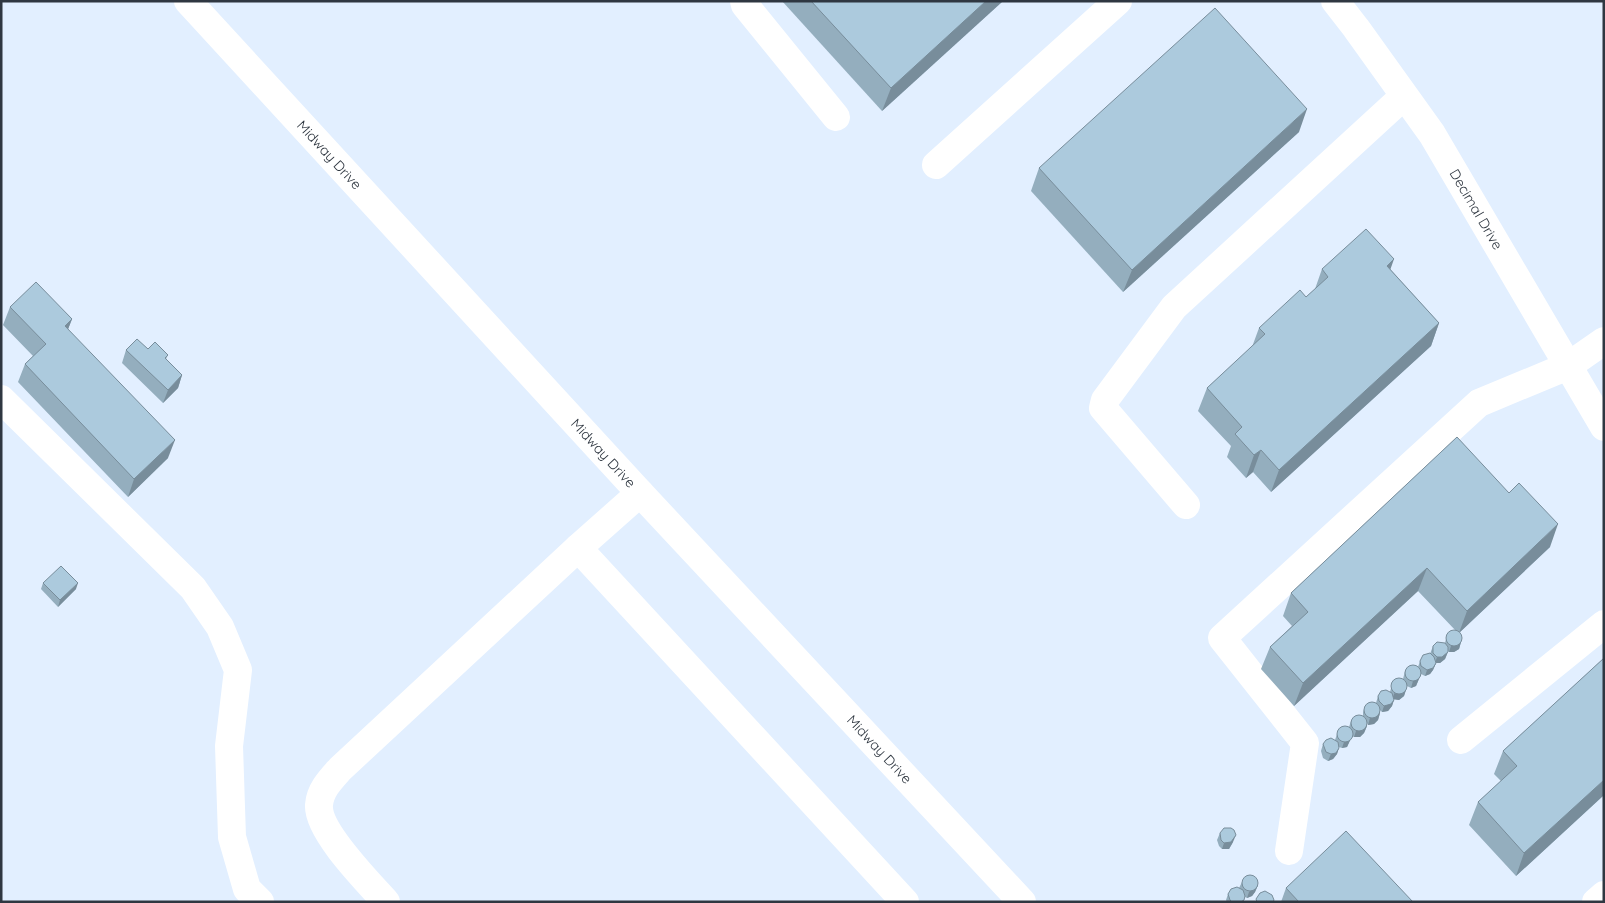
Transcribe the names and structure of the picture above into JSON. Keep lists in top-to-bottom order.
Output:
{
  "streets": {
    "street": ["Midway Drive", "Decimal Drive"]
  }
}
